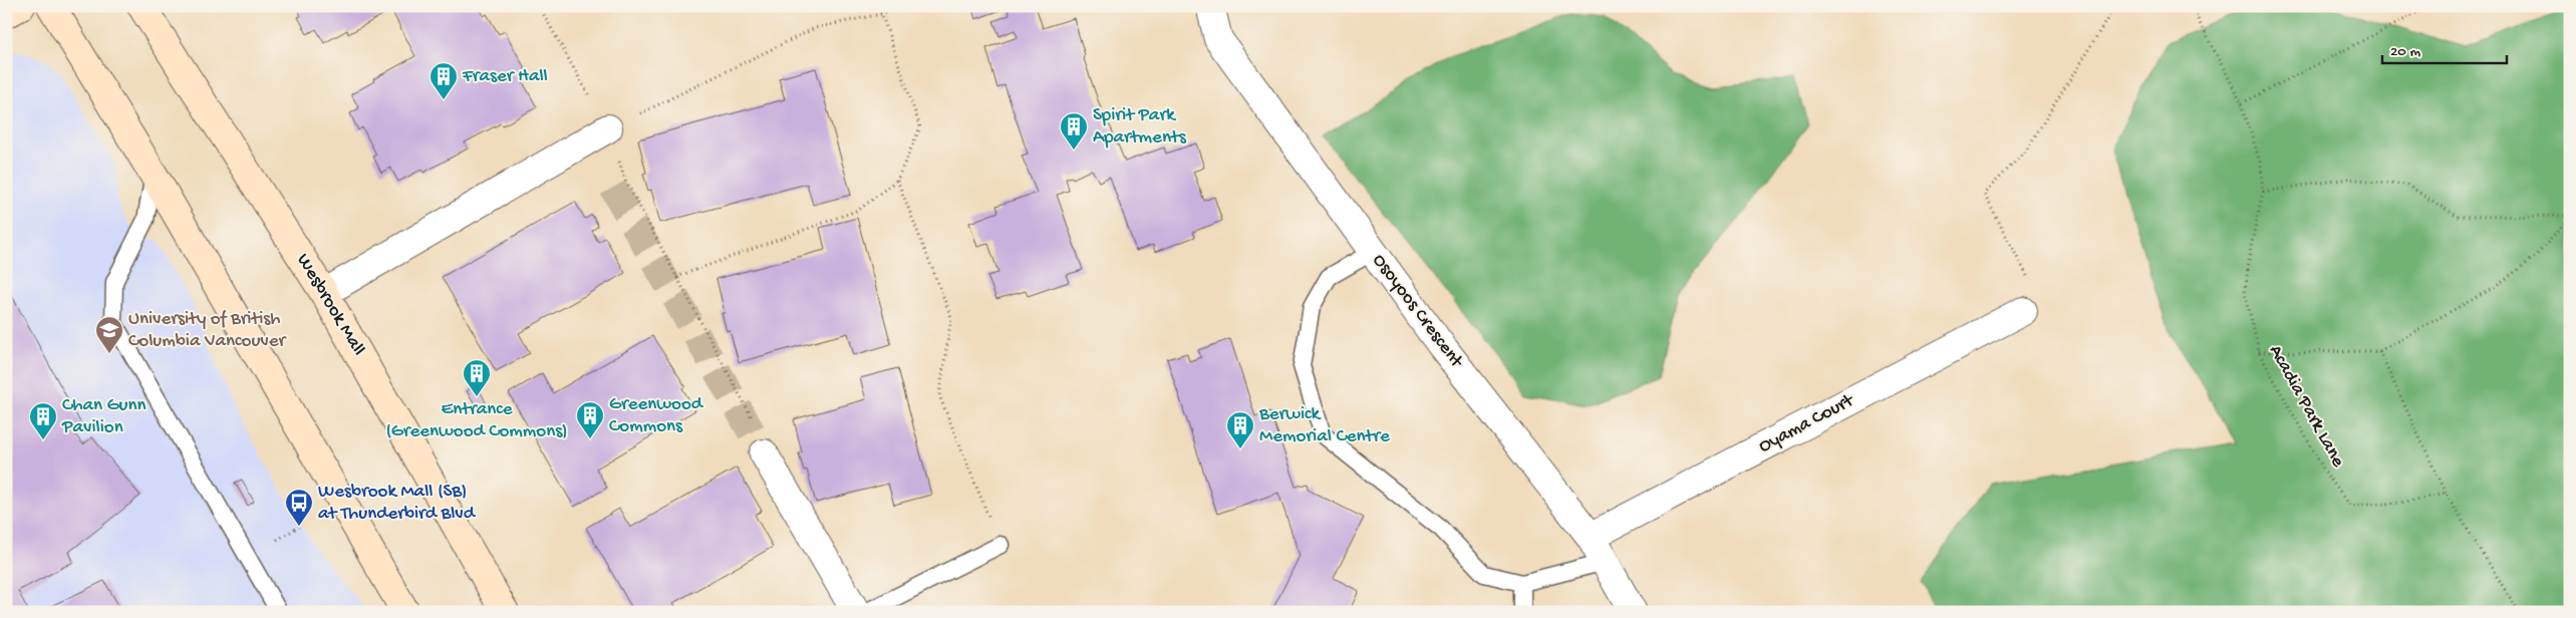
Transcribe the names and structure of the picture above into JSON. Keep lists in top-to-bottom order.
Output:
{
  "streets": {
    "main road": ["Wesbrook Mall"],
    "street": ["Osoyoos Crescent", "Oyama Court"],
    "path": ["Acadia Park Lane"]
  },
  "crossings": [
    ["Osoyoos Crescent", "Oyama Court"]
  ],
  "places": {
    "building": [
      "Fraser Hall",
      "Spirit Park Apartments",
      "Entrance (Greenwood Commons)",
      "Greenwood Commons",
      "Chan Gunn Pavilion",
      "Berwick Memorial Centre"
    ],
    "school or university": ["University of British Columbia Vancouver"],
    "bus stop": ["Wesbrook Mall (SB) at Thunderbird Blvd"]
  },
  "scale_bar": "20 m"
}
